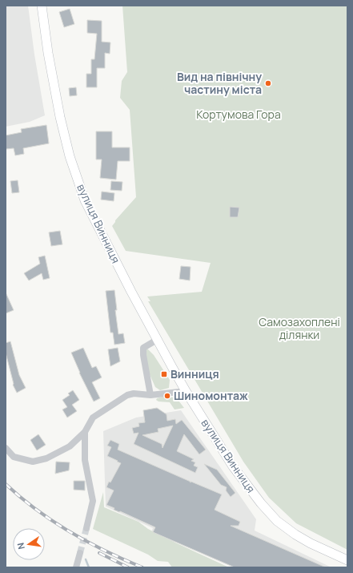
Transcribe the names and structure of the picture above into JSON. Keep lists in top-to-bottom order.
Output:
{
  "streets": {
    "main road": ["вулиця Винниця"]
  },
  "parks": ["Кортумова Гора", "Самозахоплені ділянки"],
  "places": {
    "other": ["Вид на північну частину міста", "Шиномонтаж"],
    "transit": ["Винниця"]
  },
  "north": "left"
}
